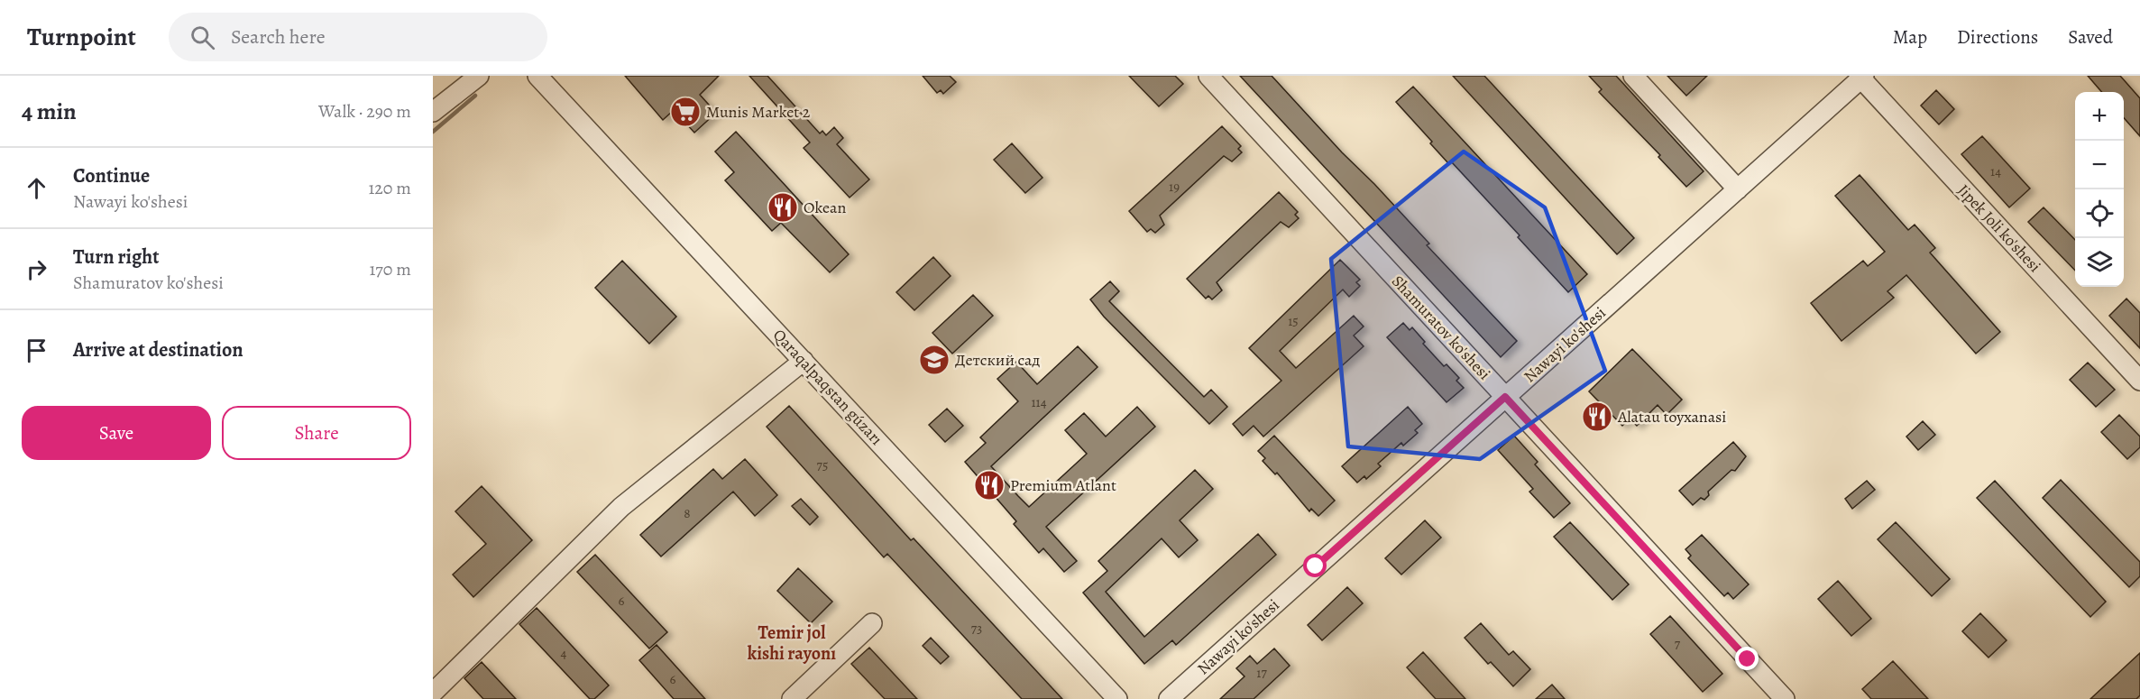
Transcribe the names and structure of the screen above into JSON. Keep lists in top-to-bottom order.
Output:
{
  "streets": {
    "street": [
      "Jipek Joli ko'shesi",
      "Shamuratov ko'shesi",
      "Nawayi ko'shesi",
      "Qaraqalpaqstan gúzarı"
    ]
  },
  "crossings": [
    ["Jipek Joli ko'shesi", "Nawayi ko'shesi"],
    ["Shamuratov ko'shesi", "Nawayi ko'shesi"]
  ],
  "districts": ["Temir jol kishi rayonı"],
  "places": {
    "supermarket": ["Munis Market 2"],
    "restaurant": ["Okean", "Alatau toyxanasi", "Premium Atlant"],
    "school or university": ["Детский сад"]
  },
  "house_numbers": [
    "14",
    "19",
    "15",
    "114",
    "75",
    "8",
    "6",
    "73",
    "7",
    "4",
    "17",
    "6"
  ],
  "page": {
    "header": "Turnpoint",
    "search": "Search here",
    "nav": ["Map", "Directions", "Saved"],
    "heading": ["4 min", "Walk · 290 m"],
    "map_buttons": ["+", "−"],
    "list": [
      ["Continue", "Nawayi ko'shesi", "120 m"],
      ["Turn right", "Shamuratov ko'shesi", "170 m"],
      "Arrive at destination"
    ],
    "buttons": ["Save", "Share"]
  }
}
